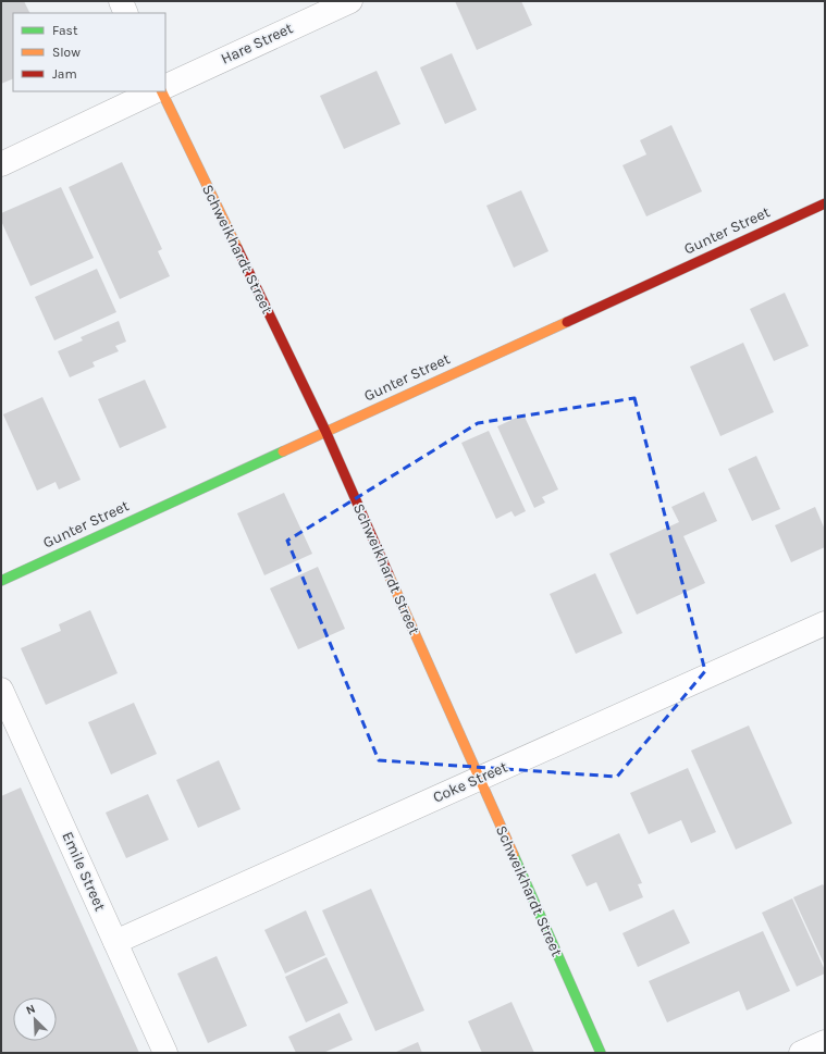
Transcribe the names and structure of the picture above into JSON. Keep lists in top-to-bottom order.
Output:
{
  "streets": {
    "street": [
      "Hare Street",
      "Gunter Street",
      "Schweikhardt Street",
      "Coke Street",
      "Emile Street"
    ]
  },
  "crossings": [
    ["Gunter Street", "Schweikhardt Street"],
    ["Schweikhardt Street", "Coke Street"],
    ["Coke Street", "Emile Street"]
  ],
  "legend": ["Fast", "Slow", "Jam"],
  "north": "top left"
}
